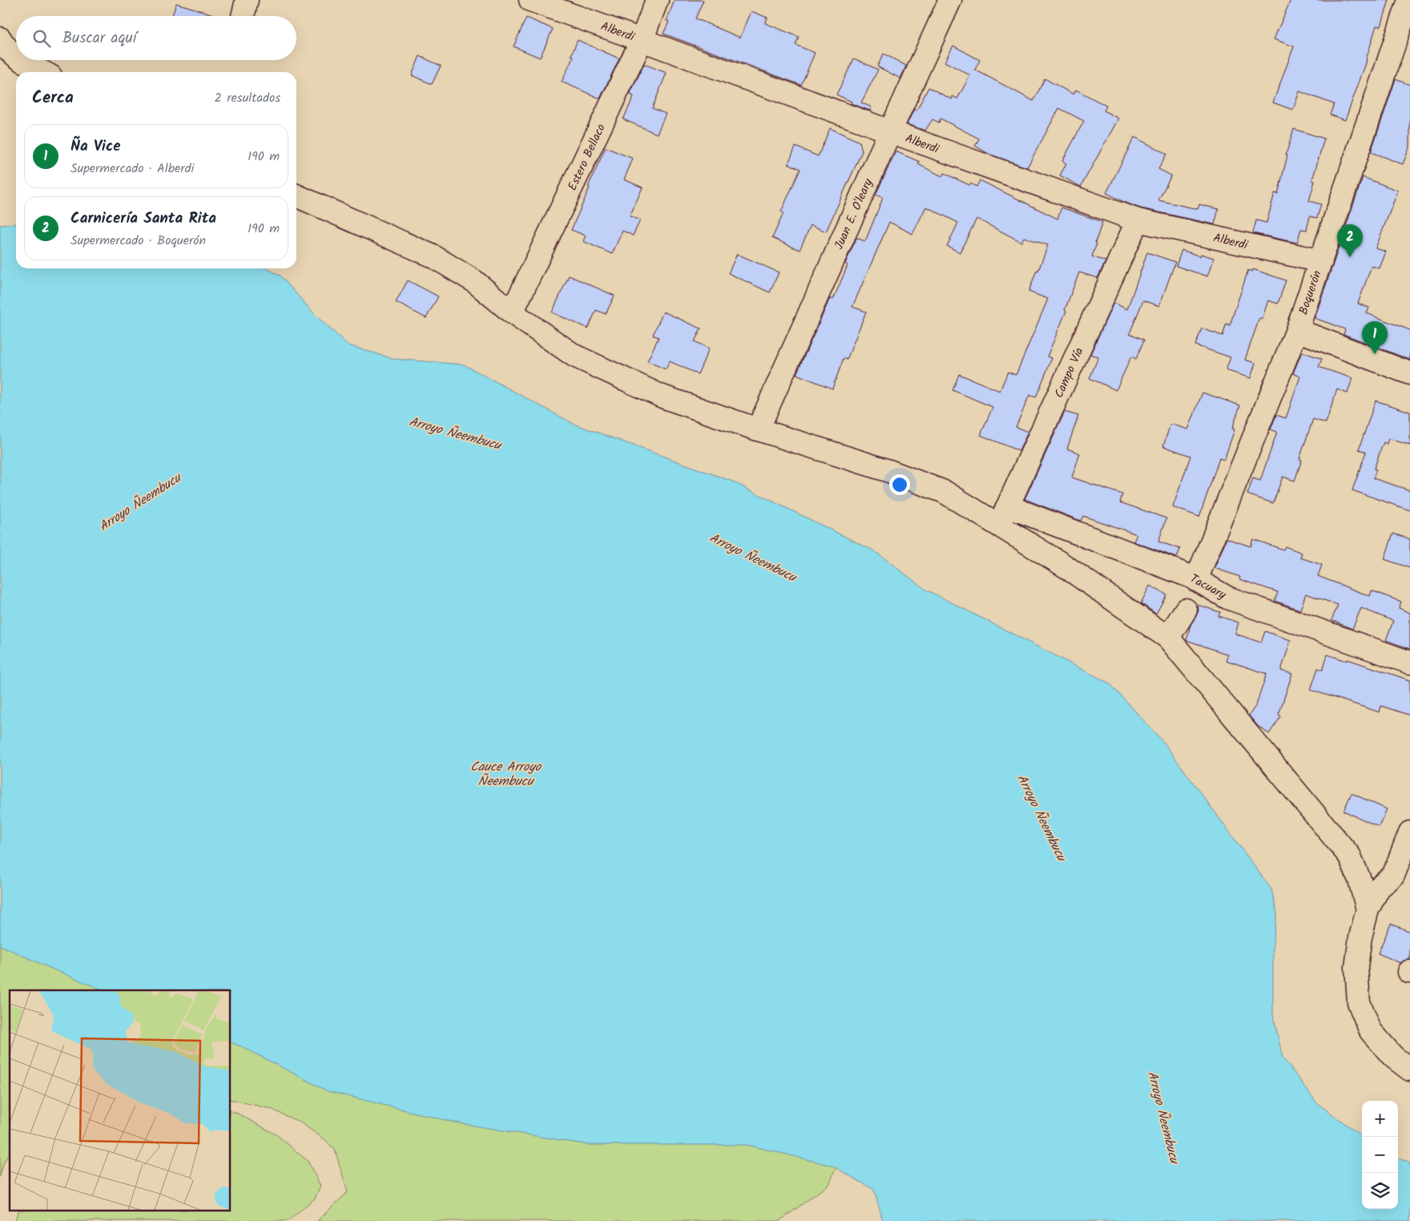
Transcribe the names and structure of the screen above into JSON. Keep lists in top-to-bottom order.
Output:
{
  "streets": {
    "street": [
      "Alberdi",
      "Estero Bellaco",
      "Juan E. O'leary",
      "Boquerón",
      "Campo Vía",
      "Tacuary"
    ]
  },
  "crossings": [
    ["Alberdi", "Estero Bellaco"],
    ["Alberdi", "Juan E. O'leary"],
    ["Alberdi", "Boquerón"],
    ["Alberdi", "Campo Vía"],
    ["Boquerón", "Tacuary"],
    ["Campo Vía", "Tacuary"]
  ],
  "water": ["Arroyo Ñeembucu", "Cauce Arroyo Ñeembucu"],
  "page": {
    "search": "Buscar aquí",
    "heading": ["Cerca", "2 resultados"],
    "list": [
      {
        "mark": "1",
        "name": "Ña Vice",
        "note": "Supermercado · Alberdi",
        "value": "190 m"
      },
      {
        "mark": "2",
        "name": "Carnicería Santa Rita",
        "note": "Supermercado · Boquerón",
        "value": "190 m"
      }
    ],
    "pins": ["2", "1"],
    "map_buttons": ["+", "−"]
  }
}
